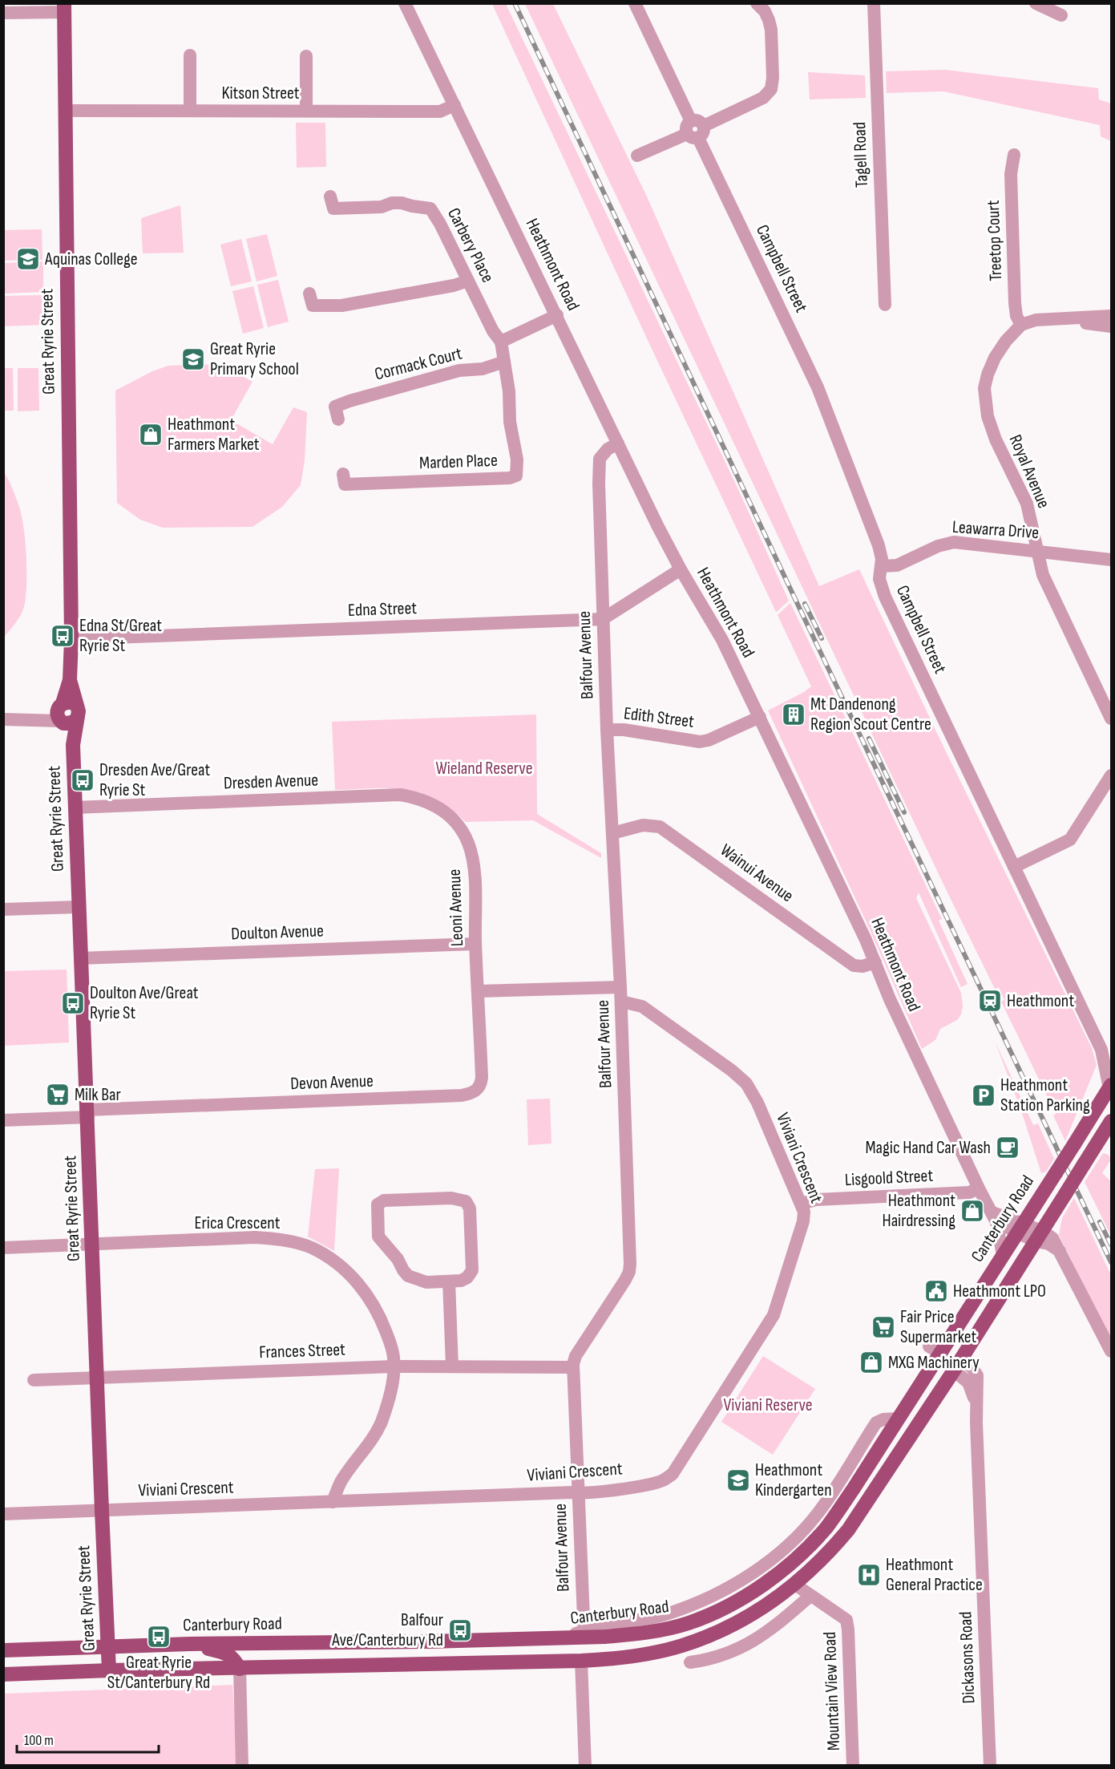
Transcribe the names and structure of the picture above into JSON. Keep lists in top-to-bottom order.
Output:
{
  "streets": {
    "main road": ["Great Ryrie Street", "Canterbury Road"],
    "street": [
      "Kitson Street",
      "Tagell Road",
      "Treetop Court",
      "Carbery Place",
      "Heathmont Road",
      "Campbell Street",
      "Cormack Court",
      "Marden Place",
      "Royal Avenue",
      "Leawarra Drive",
      "Edna Street",
      "Balfour Avenue",
      "Edith Street",
      "Dresden Avenue",
      "Wainui Avenue",
      "Leoni Avenue",
      "Doulton Avenue",
      "Devon Avenue",
      "Viviani Crescent",
      "Lisgoold Street",
      "Erica Crescent",
      "Frances Street",
      "Dickasons Road",
      "Mountain View Road"
    ]
  },
  "crossings": [
    ["Kitson Street", "Heathmont Road"],
    ["Kitson Street", "Great Ryrie Street"],
    ["Treetop Court", "Royal Avenue"],
    ["Heathmont Road", "Balfour Avenue"],
    ["Heathmont Road", "Edith Street"],
    ["Heathmont Road", "Wainui Avenue"],
    ["Heathmont Road", "Lisgoold Street"],
    ["Heathmont Road", "Canterbury Road"],
    ["Campbell Street", "Leawarra Drive"],
    ["Campbell Street", "Canterbury Road"],
    ["Great Ryrie Street", "Edna Street"],
    ["Great Ryrie Street", "Dresden Avenue"],
    ["Great Ryrie Street", "Doulton Avenue"],
    ["Great Ryrie Street", "Devon Avenue"],
    ["Great Ryrie Street", "Viviani Crescent"],
    ["Great Ryrie Street", "Canterbury Road"],
    ["Great Ryrie Street", "Erica Crescent"],
    ["Great Ryrie Street", "Frances Street"],
    ["Cormack Court", "Marden Place"],
    ["Royal Avenue", "Leawarra Drive"],
    ["Edna Street", "Balfour Avenue"],
    ["Balfour Avenue", "Edith Street"],
    ["Balfour Avenue", "Wainui Avenue"],
    ["Balfour Avenue", "Viviani Crescent"],
    ["Balfour Avenue", "Canterbury Road"],
    ["Balfour Avenue", "Frances Street"],
    ["Dresden Avenue", "Leoni Avenue"],
    ["Leoni Avenue", "Doulton Avenue"],
    ["Leoni Avenue", "Devon Avenue"],
    ["Viviani Crescent", "Lisgoold Street"],
    ["Viviani Crescent", "Erica Crescent"],
    ["Erica Crescent", "Frances Street"]
  ],
  "parks": ["Wieland Reserve", "Viviani Reserve"],
  "places": {
    "school or university": ["Aquinas College", "Great Ryrie Primary School", "Heathmont Kindergarten"],
    "shop": ["Heathmont Farmers Market", "Heathmont Hairdressing", "MXG Machinery"],
    "bus stop": [
      "Edna St/Great Ryrie St",
      "Dresden Ave/Great Ryrie St",
      "Doulton Ave/Great Ryrie St",
      "Balfour Ave/Canterbury Rd",
      "Great Ryrie St/Canterbury Rd"
    ],
    "building": ["Mt Dandenong Region Scout Centre"],
    "station": ["Heathmont"],
    "supermarket": ["Milk Bar", "Fair Price Supermarket"],
    "parking": ["Heathmont Station Parking"],
    "cafe": ["Magic Hand Car Wash"],
    "public building": ["Heathmont LPO"],
    "hospital": ["Heathmont General Practice"]
  },
  "scale_bar": "100 m"
}
